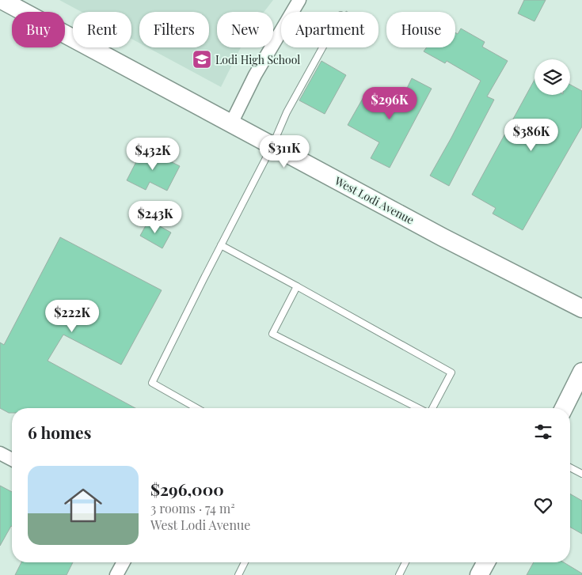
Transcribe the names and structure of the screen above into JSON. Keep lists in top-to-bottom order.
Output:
{
  "streets": {
    "main road": ["West Lodi Avenue"]
  },
  "places": {
    "school or university": ["Lodi High School"]
  },
  "page": {
    "chip": [
      "Buy",
      "Rent",
      "Filters",
      "New",
      "Apartment",
      "House"
    ],
    "price": [
      "$296K",
      "$386K",
      "$311K",
      "$432K",
      "$243K",
      "$222K"
    ],
    "heading": "6 homes",
    "list": [
      {
        "name": "$296,000",
        "note": "3 rooms · 74 m² · West Lodi Avenue"
      }
    ]
  }
}
